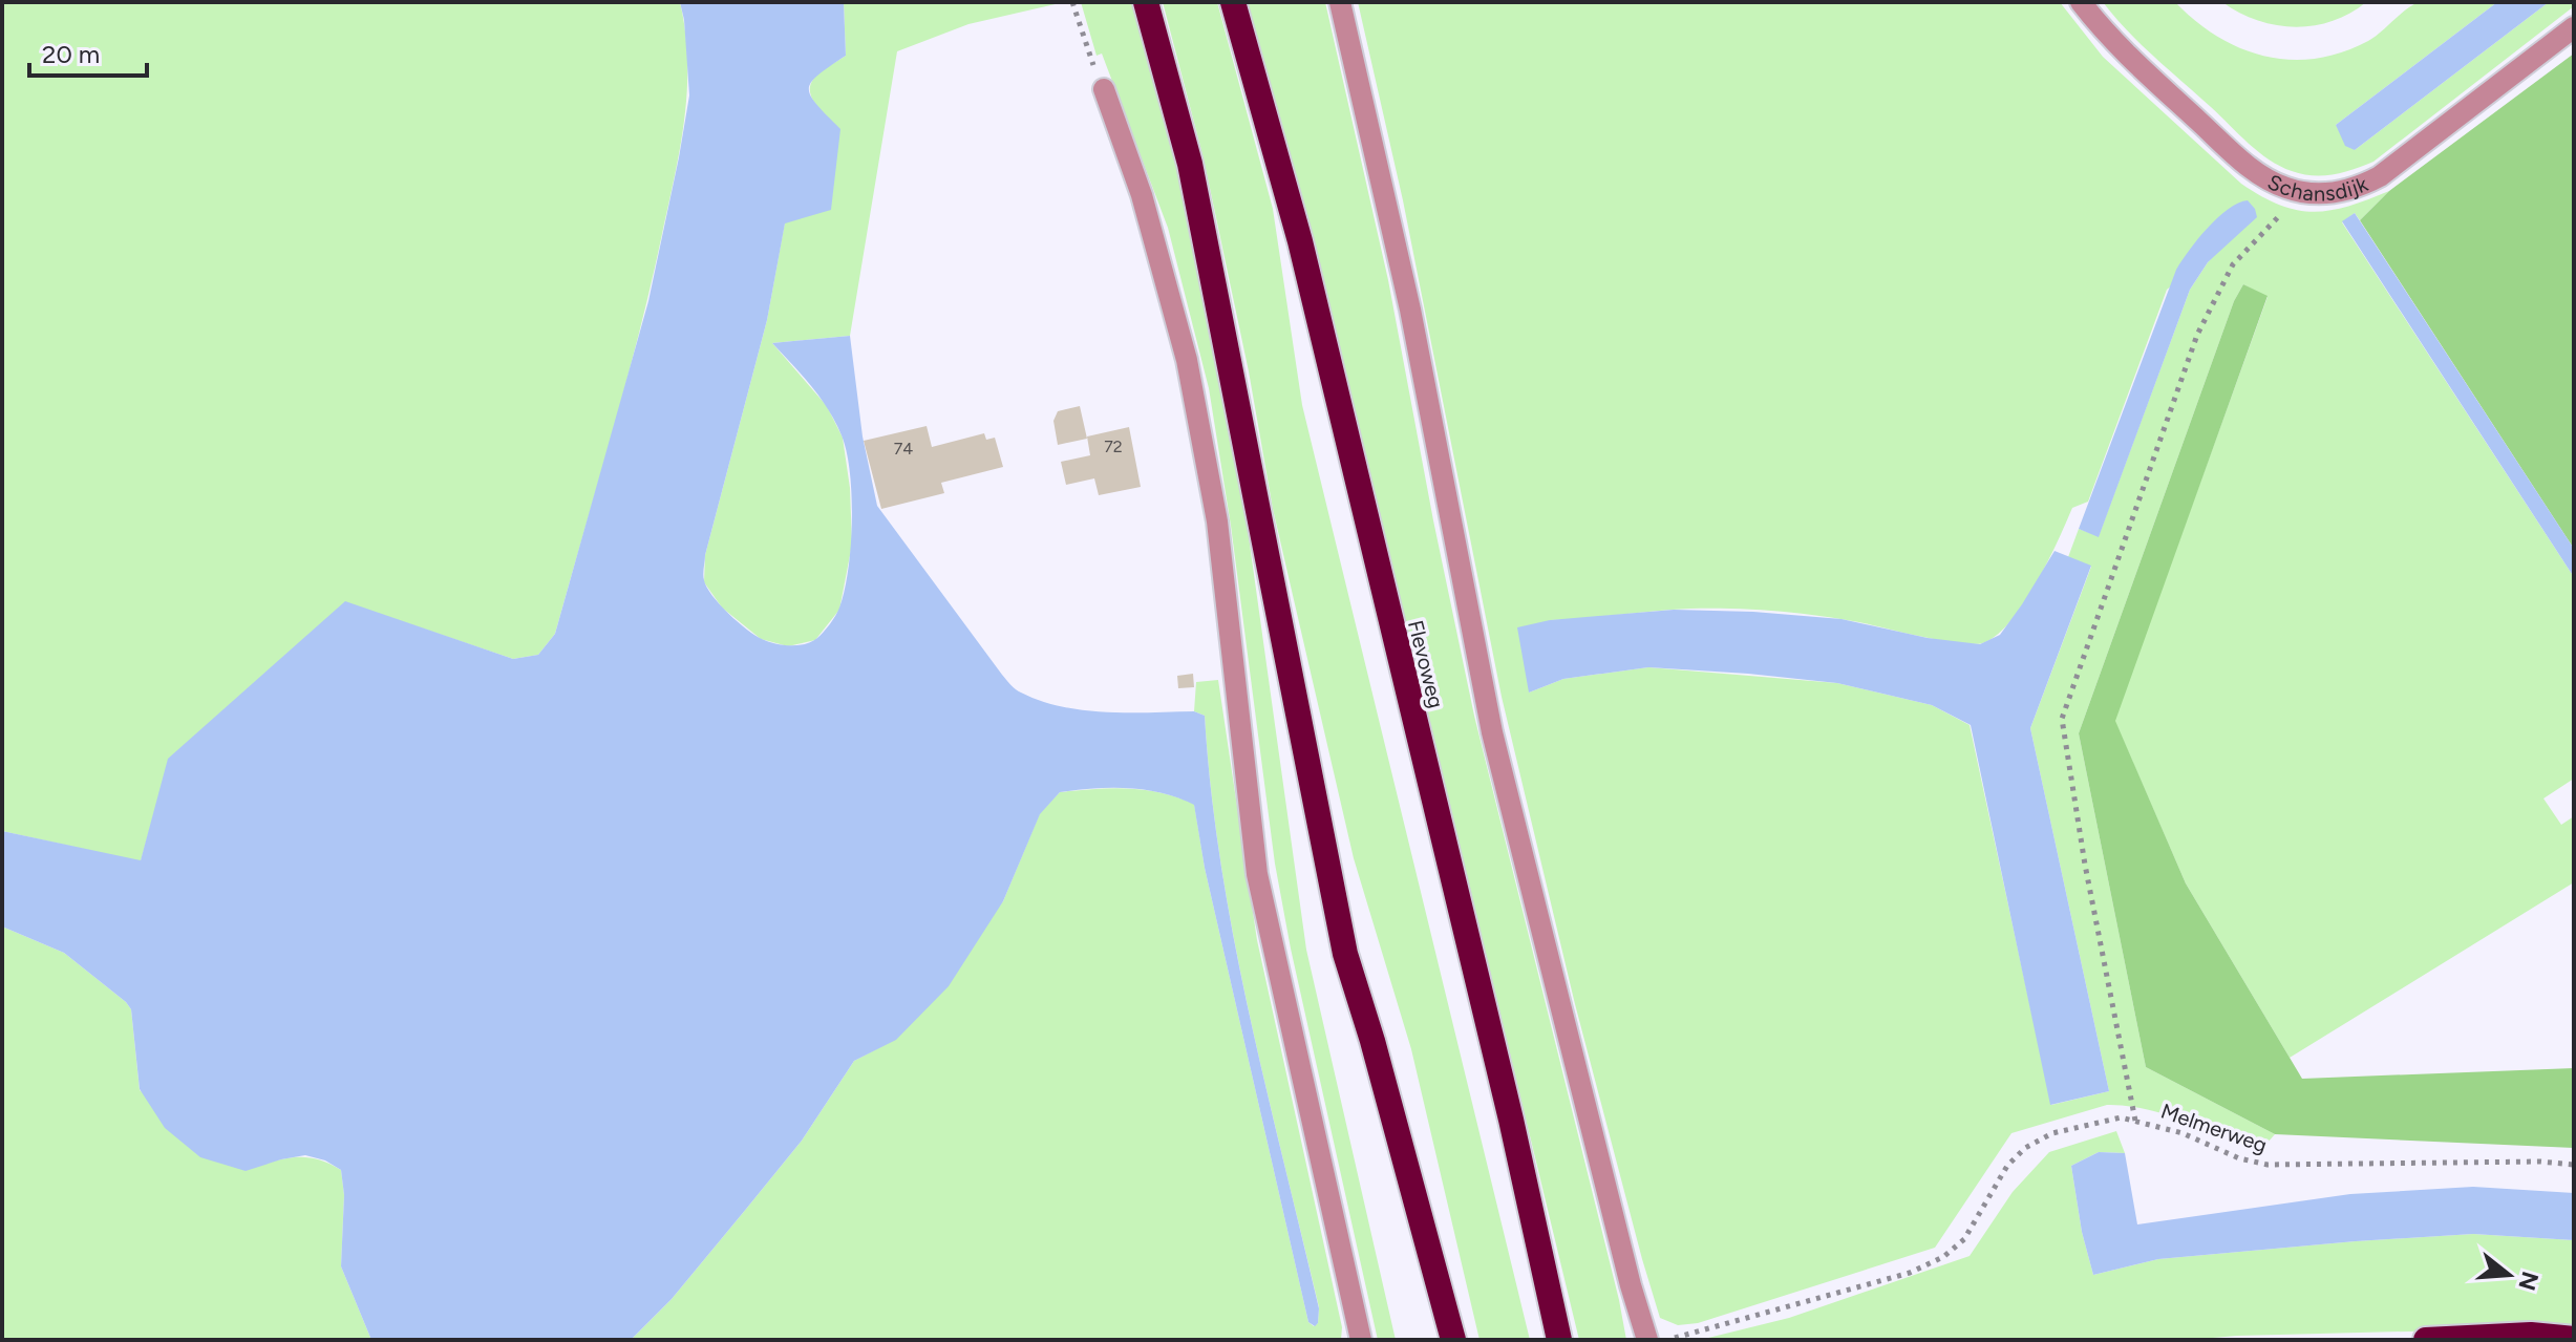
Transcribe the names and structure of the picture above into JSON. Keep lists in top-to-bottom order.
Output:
{
  "streets": {
    "highway": ["Flevoweg"],
    "street": ["Schansdijk"],
    "path": ["Melmerweg"]
  },
  "house_numbers": ["72", "74"],
  "scale_bar": "20 m",
  "north": "right"
}
